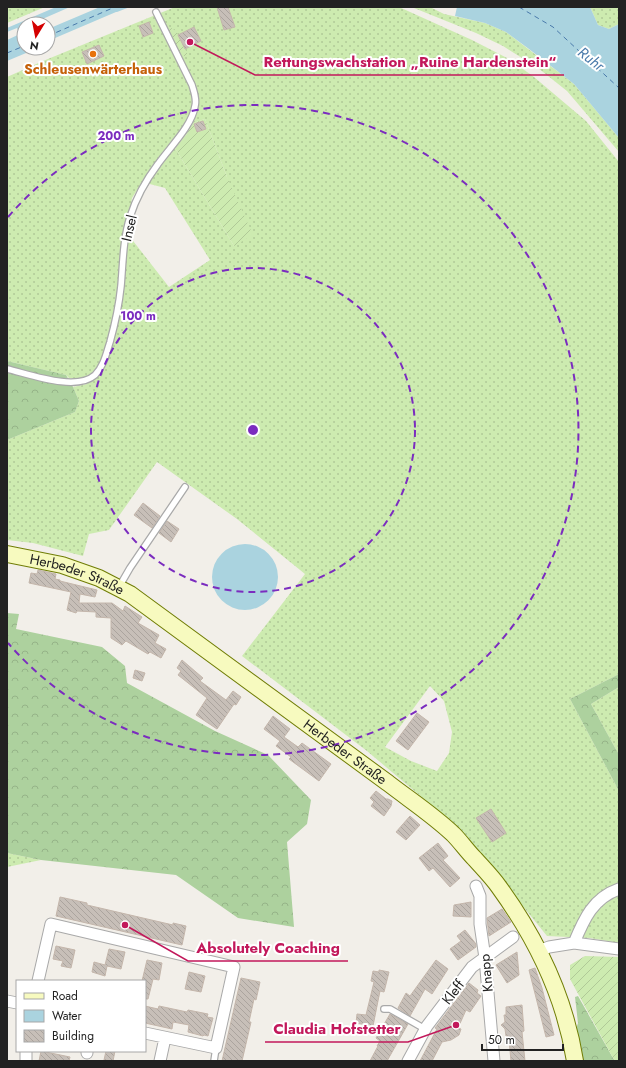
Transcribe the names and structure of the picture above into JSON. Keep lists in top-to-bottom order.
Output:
{
  "streets": {
    "main road": ["Herbeder Straße"],
    "street": ["Knapp", "Kleff"],
    "lane": ["Insel"]
  },
  "crossings": [
    ["Knapp", "Kleff"]
  ],
  "water": ["Ruhr"],
  "places": [
    "Rettungswachstation „Ruine Hardenstein“",
    "Schleusenwärterhaus",
    "Absolutely Coaching",
    "Claudia Hofstetter"
  ],
  "legend": ["Road", "Water", "Building"],
  "scale_bar": "50 m",
  "north": "bottom",
  "rings": ["200 m", "100 m"]
}
